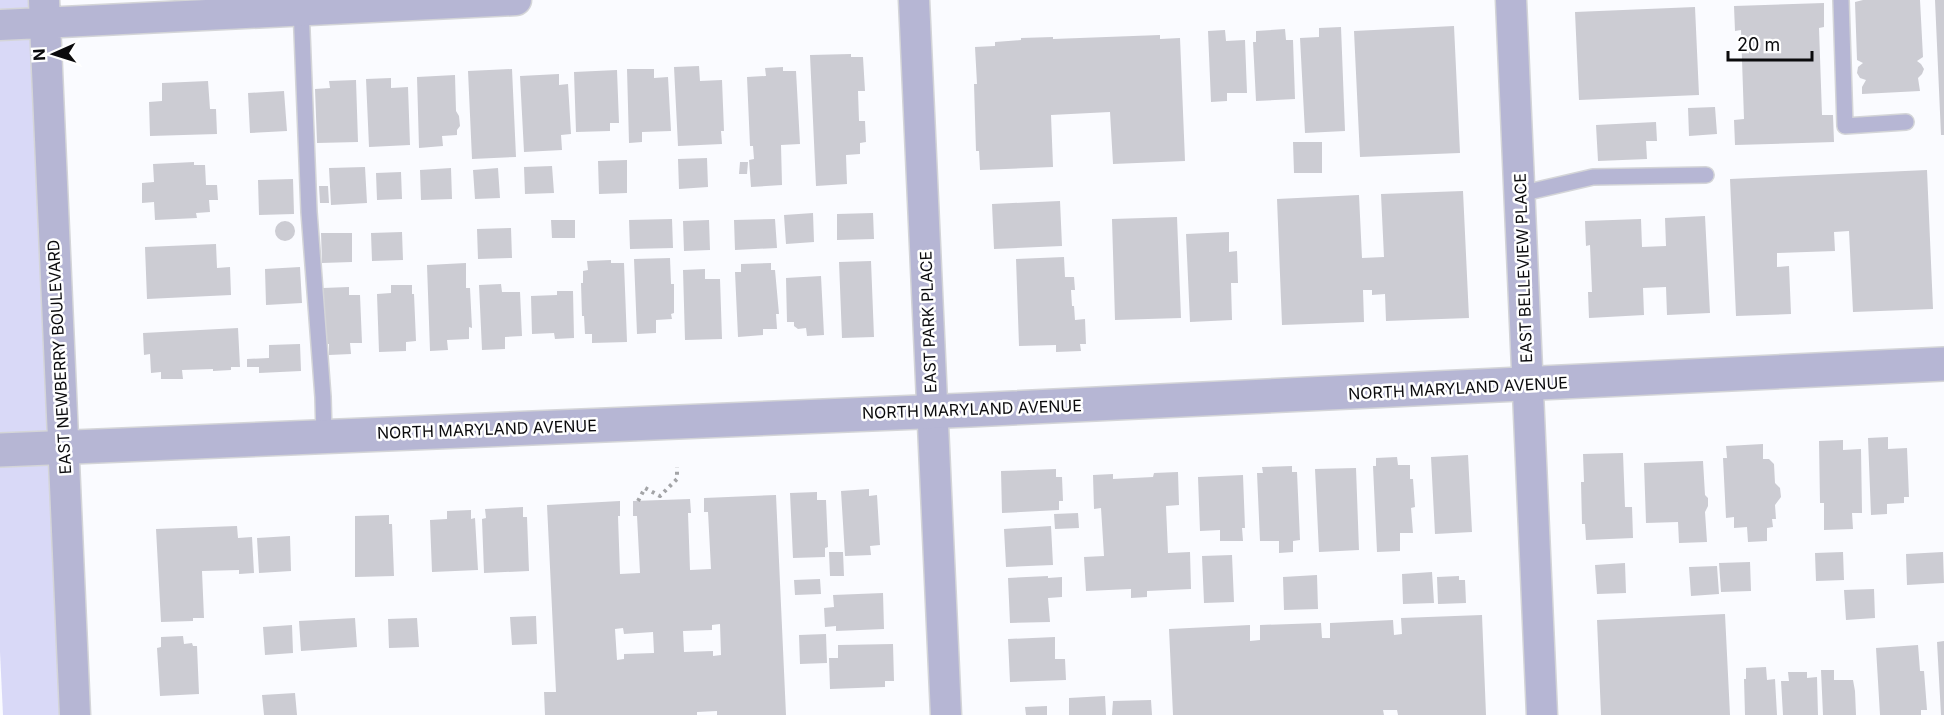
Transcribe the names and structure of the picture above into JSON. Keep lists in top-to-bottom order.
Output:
{
  "streets": {
    "street": [
      "EAST BELLEVIEW PLACE",
      "EAST PARK PLACE",
      "EAST NEWBERRY BOULEVARD",
      "NORTH MARYLAND AVENUE"
    ]
  },
  "crossings": [
    ["EAST BELLEVIEW PLACE", "NORTH MARYLAND AVENUE"],
    ["EAST PARK PLACE", "NORTH MARYLAND AVENUE"],
    ["EAST NEWBERRY BOULEVARD", "NORTH MARYLAND AVENUE"]
  ],
  "scale_bar": "20 m",
  "north": "left"
}
